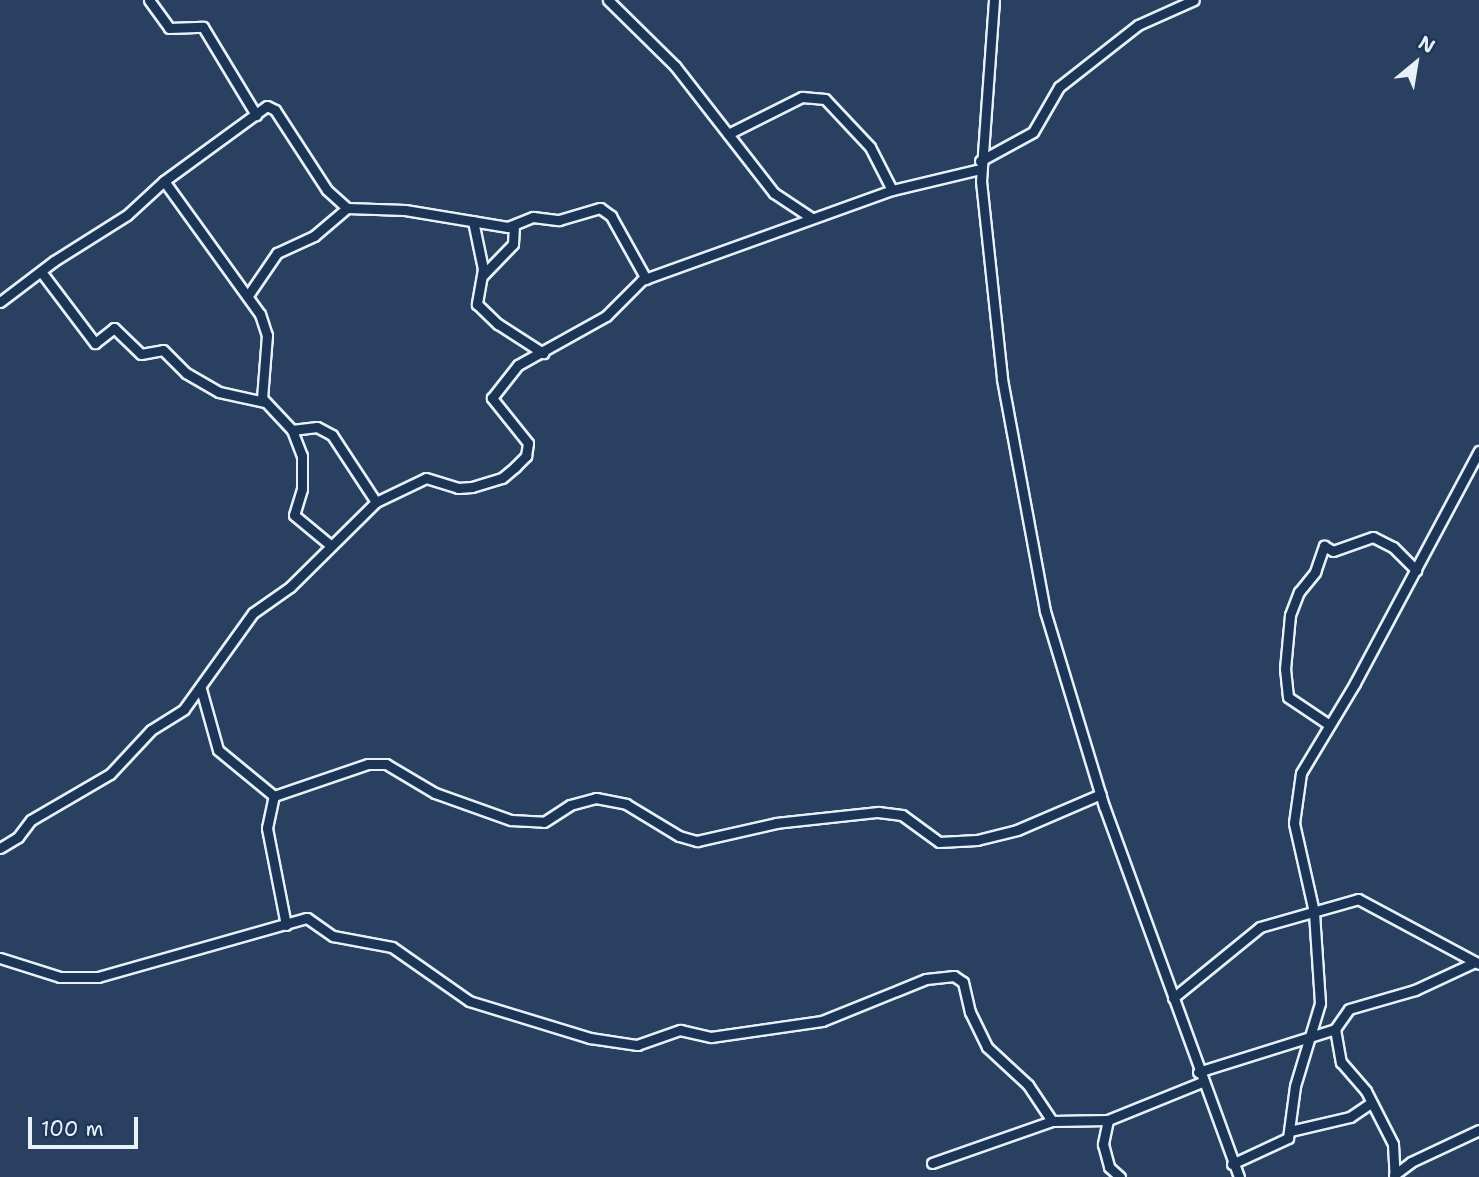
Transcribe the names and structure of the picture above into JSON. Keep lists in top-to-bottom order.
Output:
{
  "scale_bar": "100 m",
  "north": "top right"
}
